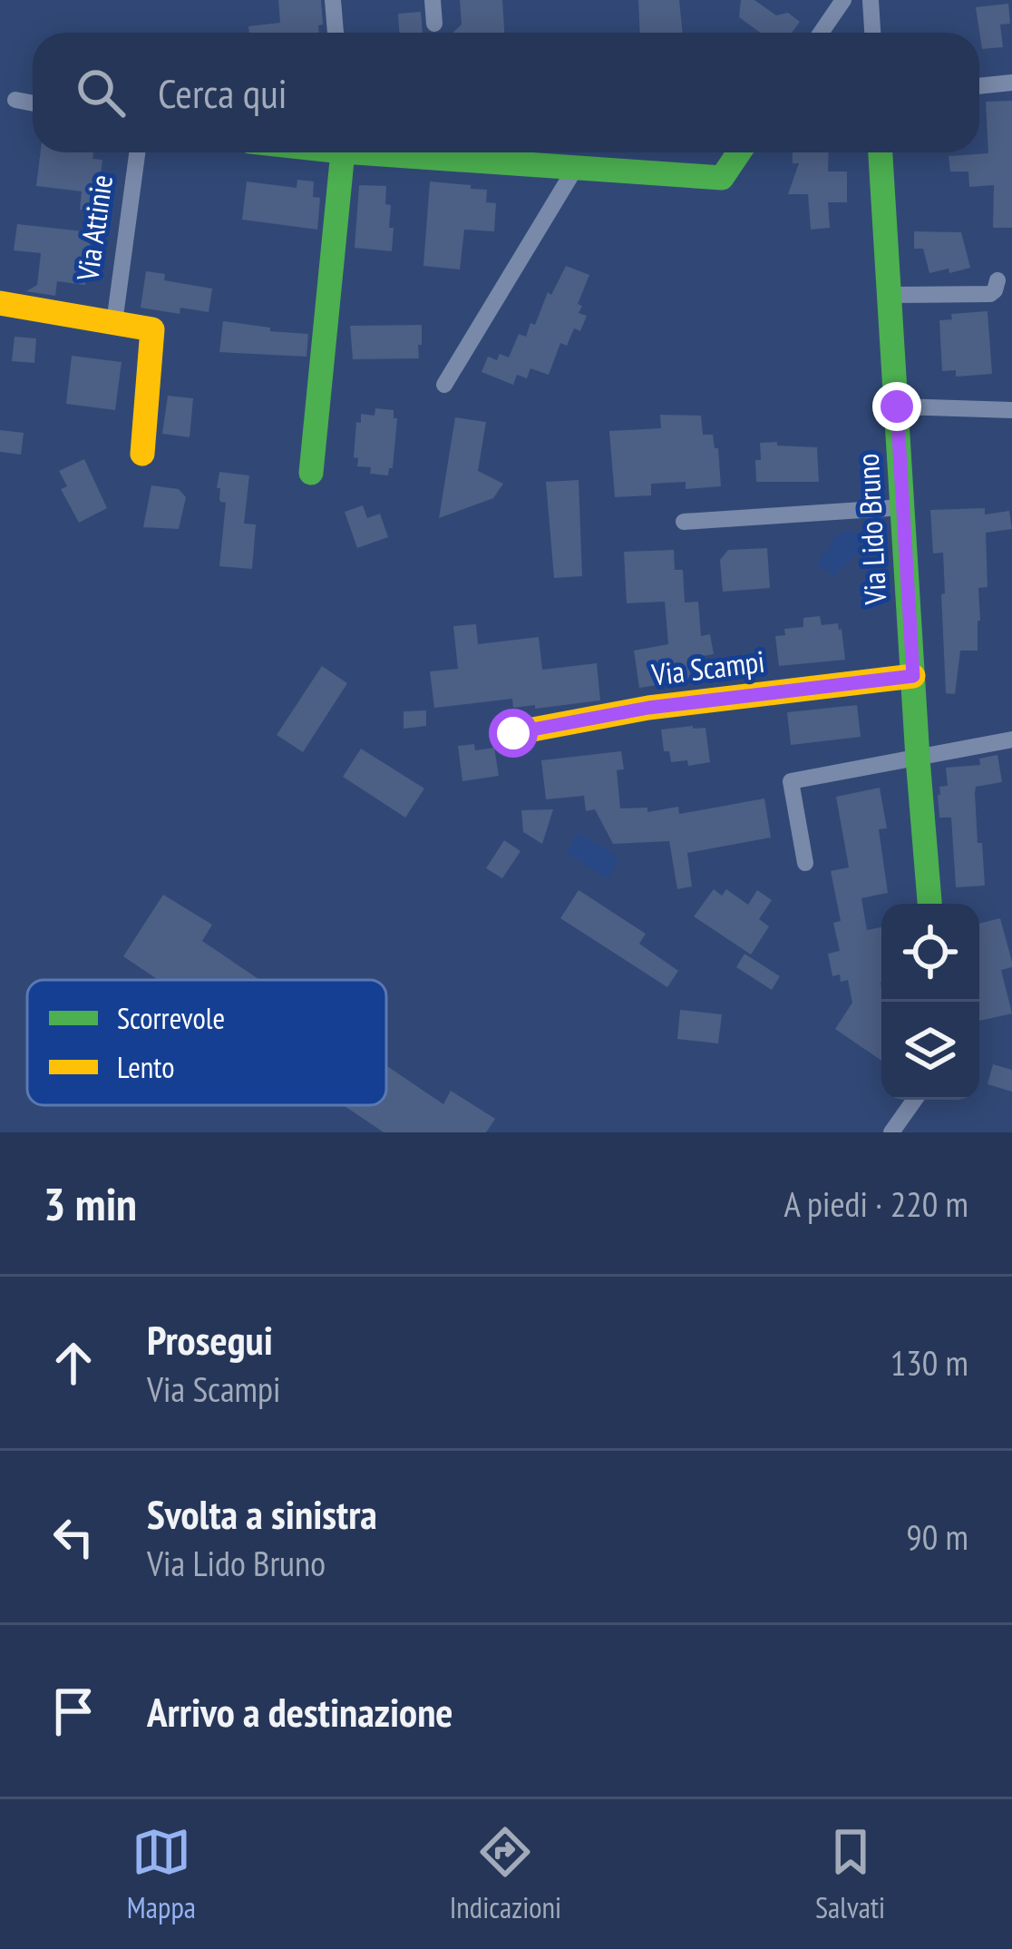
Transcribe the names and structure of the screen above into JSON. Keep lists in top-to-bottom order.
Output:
{
  "streets": {
    "street": ["Via Attinie", "Via Lido Bruno", "Via Scampi"]
  },
  "crossings": [
    ["Via Lido Bruno", "Via Scampi"]
  ],
  "legend": ["Scorrevole", "Lento"],
  "page": {
    "search": "Cerca qui",
    "heading": ["3 min", "A piedi · 220 m"],
    "list": [
      ["Prosegui", "Via Scampi", "130 m"],
      ["Svolta a sinistra", "Via Lido Bruno", "90 m"],
      "Arrivo a destinazione"
    ],
    "nav": ["Mappa", "Indicazioni", "Salvati"]
  }
}
